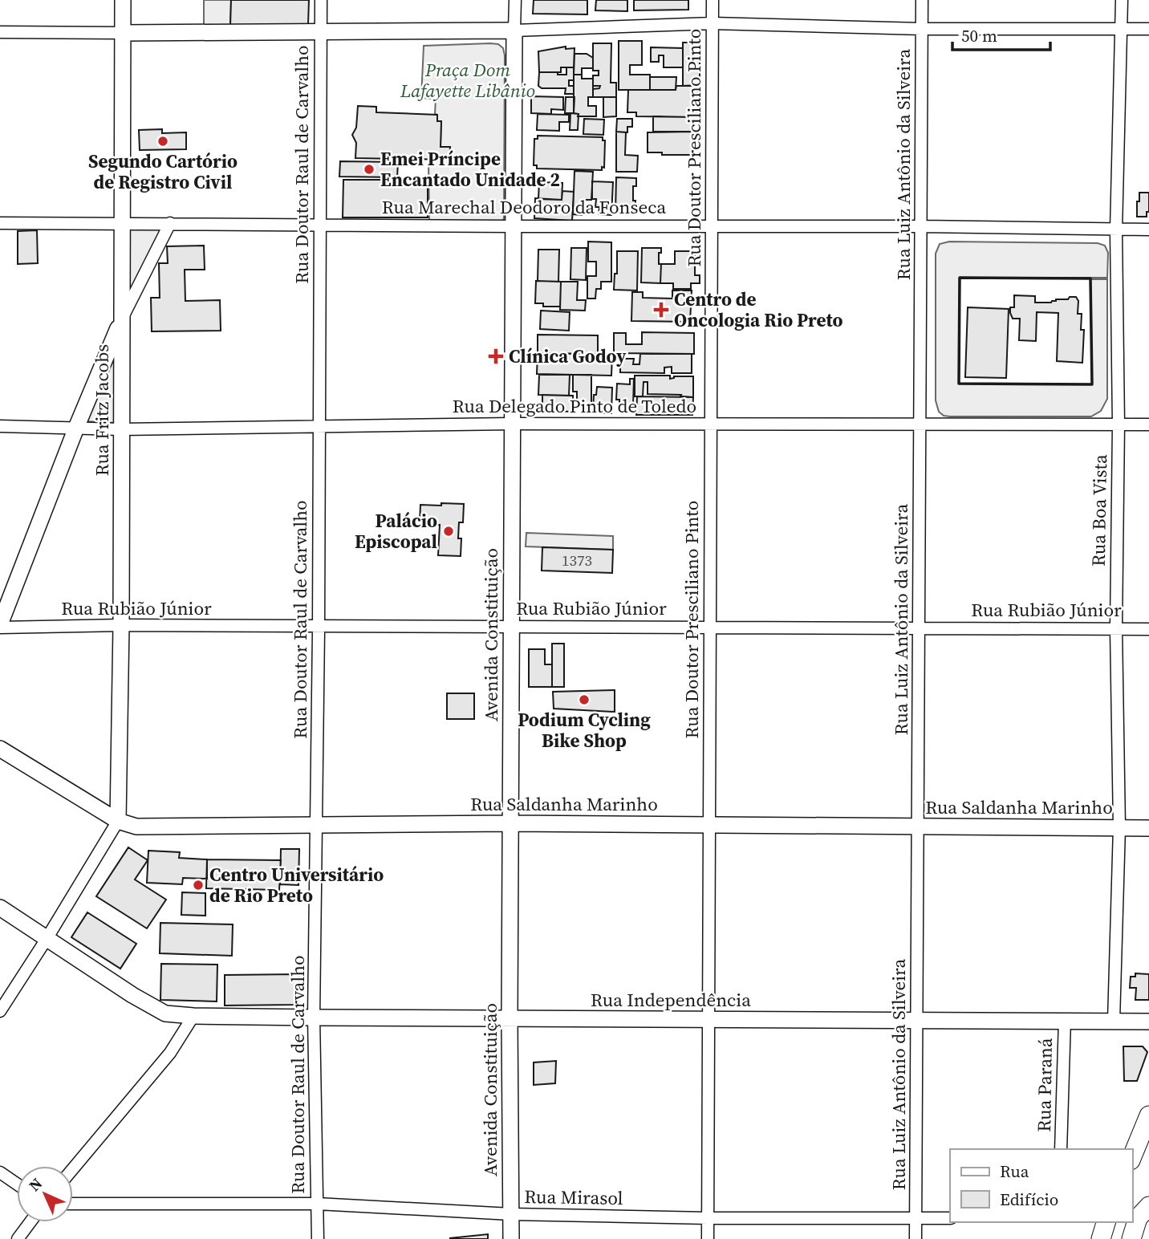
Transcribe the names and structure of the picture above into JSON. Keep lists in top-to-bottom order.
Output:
{
  "streets": {
    "street": [
      "Rua Doutor Presciliano Pinto",
      "Rua Doutor Raul de Carvalho",
      "Rua Luiz Antônio da Silveira",
      "Rua Marechal Deodoro da Fonseca",
      "Rua Delegado Pinto de Toledo",
      "Rua Fritz Jacobs",
      "Rua Boa Vista",
      "Rua Rubião Júnior",
      "Avenida Constituição",
      "Rua Saldanha Marinho",
      "Rua Independência",
      "Rua Paraná",
      "Rua Mirasol"
    ]
  },
  "crossings": [
    ["Rua Doutor Presciliano Pinto", "Rua Marechal Deodoro da Fonseca"],
    ["Rua Doutor Presciliano Pinto", "Rua Delegado Pinto de Toledo"],
    ["Rua Doutor Presciliano Pinto", "Rua Rubião Júnior"],
    ["Rua Doutor Presciliano Pinto", "Rua Saldanha Marinho"],
    ["Rua Doutor Presciliano Pinto", "Rua Independência"],
    ["Rua Doutor Presciliano Pinto", "Rua Mirasol"],
    ["Rua Doutor Raul de Carvalho", "Rua Marechal Deodoro da Fonseca"],
    ["Rua Doutor Raul de Carvalho", "Rua Delegado Pinto de Toledo"],
    ["Rua Doutor Raul de Carvalho", "Rua Rubião Júnior"],
    ["Rua Doutor Raul de Carvalho", "Rua Saldanha Marinho"],
    ["Rua Doutor Raul de Carvalho", "Rua Independência"],
    ["Rua Doutor Raul de Carvalho", "Rua Mirasol"],
    ["Rua Luiz Antônio da Silveira", "Rua Marechal Deodoro da Fonseca"],
    ["Rua Luiz Antônio da Silveira", "Rua Delegado Pinto de Toledo"],
    ["Rua Luiz Antônio da Silveira", "Rua Rubião Júnior"],
    ["Rua Luiz Antônio da Silveira", "Rua Saldanha Marinho"],
    ["Rua Luiz Antônio da Silveira", "Rua Independência"],
    ["Rua Luiz Antônio da Silveira", "Rua Mirasol"],
    ["Rua Marechal Deodoro da Fonseca", "Rua Fritz Jacobs"],
    ["Rua Marechal Deodoro da Fonseca", "Rua Boa Vista"],
    ["Rua Marechal Deodoro da Fonseca", "Avenida Constituição"],
    ["Rua Delegado Pinto de Toledo", "Rua Fritz Jacobs"],
    ["Rua Delegado Pinto de Toledo", "Rua Boa Vista"],
    ["Rua Delegado Pinto de Toledo", "Avenida Constituição"],
    ["Rua Fritz Jacobs", "Rua Rubião Júnior"],
    ["Rua Fritz Jacobs", "Rua Saldanha Marinho"],
    ["Rua Boa Vista", "Rua Rubião Júnior"],
    ["Rua Boa Vista", "Rua Saldanha Marinho"],
    ["Rua Boa Vista", "Rua Independência"],
    ["Rua Rubião Júnior", "Avenida Constituição"],
    ["Avenida Constituição", "Rua Saldanha Marinho"],
    ["Avenida Constituição", "Rua Independência"],
    ["Avenida Constituição", "Rua Mirasol"],
    ["Rua Independência", "Rua Paraná"]
  ],
  "parks": ["Praça Dom Lafayette Libânio"],
  "places": {
    "other": [
      "Segundo Cartório de Registro Civil",
      "Emei Príncipe Encantado Unidade 2",
      "Palácio Episcopal",
      "Podium Cycling Bike Shop",
      "Centro Universitário de Rio Preto"
    ],
    "health": ["Centro de Oncologia Rio Preto", "Clínica Godoy"]
  },
  "house_numbers": ["1373"],
  "legend": ["Rua", "Edifício"],
  "scale_bar": "50 m",
  "north": "top left"
}
